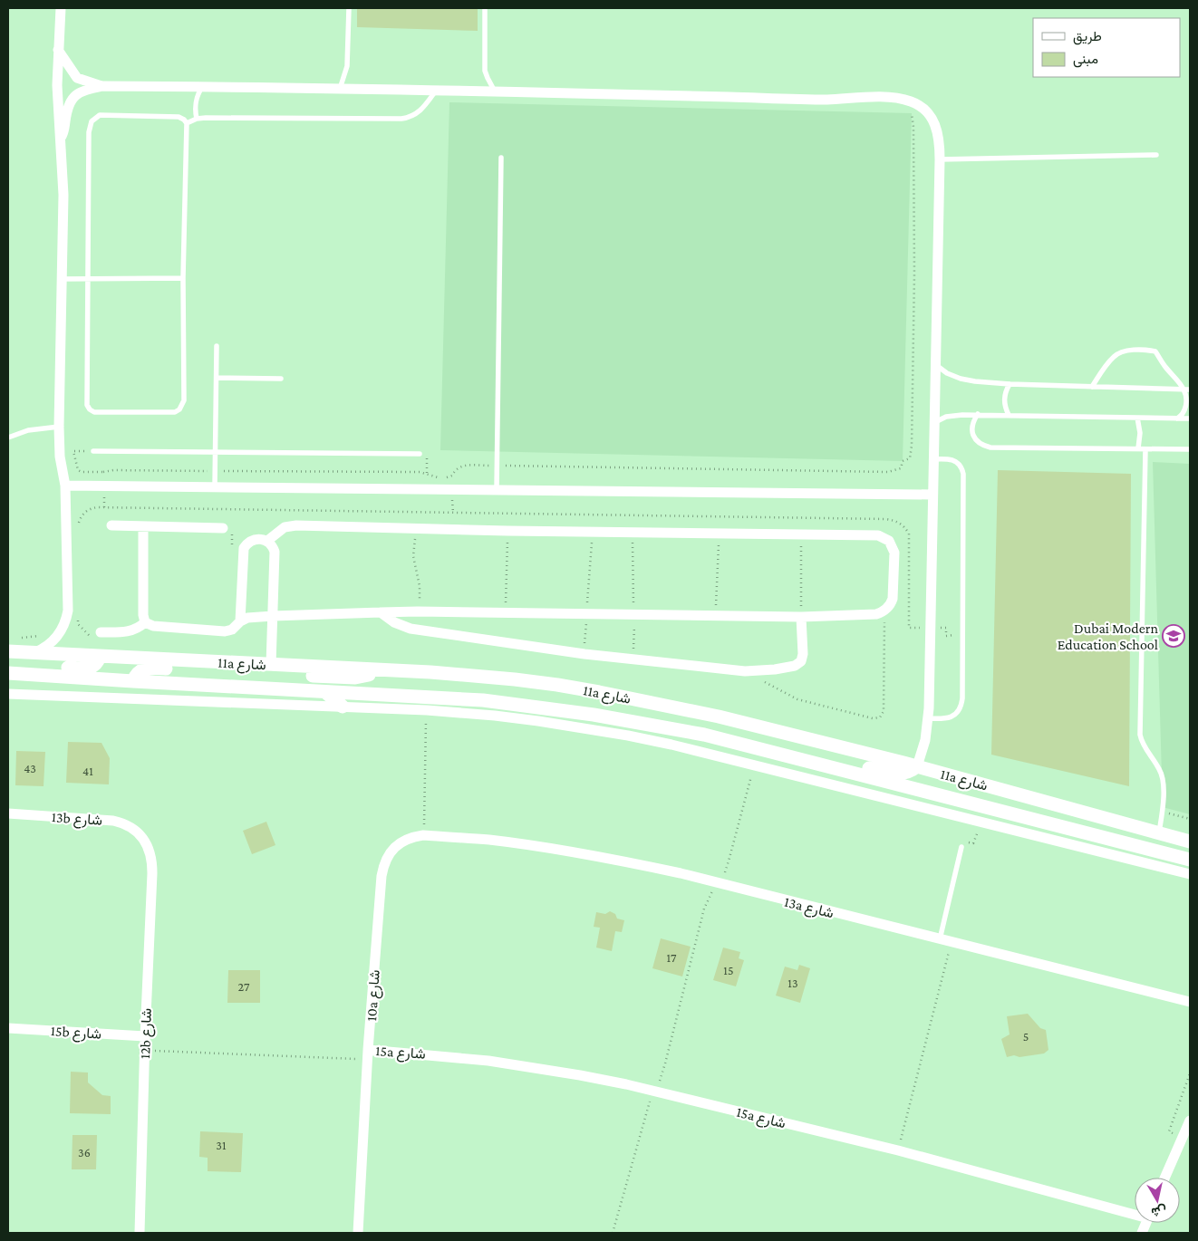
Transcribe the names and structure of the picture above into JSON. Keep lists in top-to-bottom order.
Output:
{
  "streets": {
    "street": [
      "11a شارع",
      "13b شارع",
      "13a شارع",
      "10a شارع",
      "15b شارع",
      "12b شارع",
      "15a شارع"
    ]
  },
  "crossings": [
    ["13b شارع", "12b شارع"],
    ["13a شارع", "10a شارع"],
    ["10a شارع", "15a شارع"],
    ["15b شارع", "12b شارع"]
  ],
  "places": {
    "school or university": ["Dubai Modern Education School"]
  },
  "house_numbers": [
    "43",
    "41",
    "17",
    "15",
    "13",
    "27",
    "5",
    "31",
    "36"
  ],
  "legend": ["طريق", "مبنى"],
  "north": "bottom"
}
